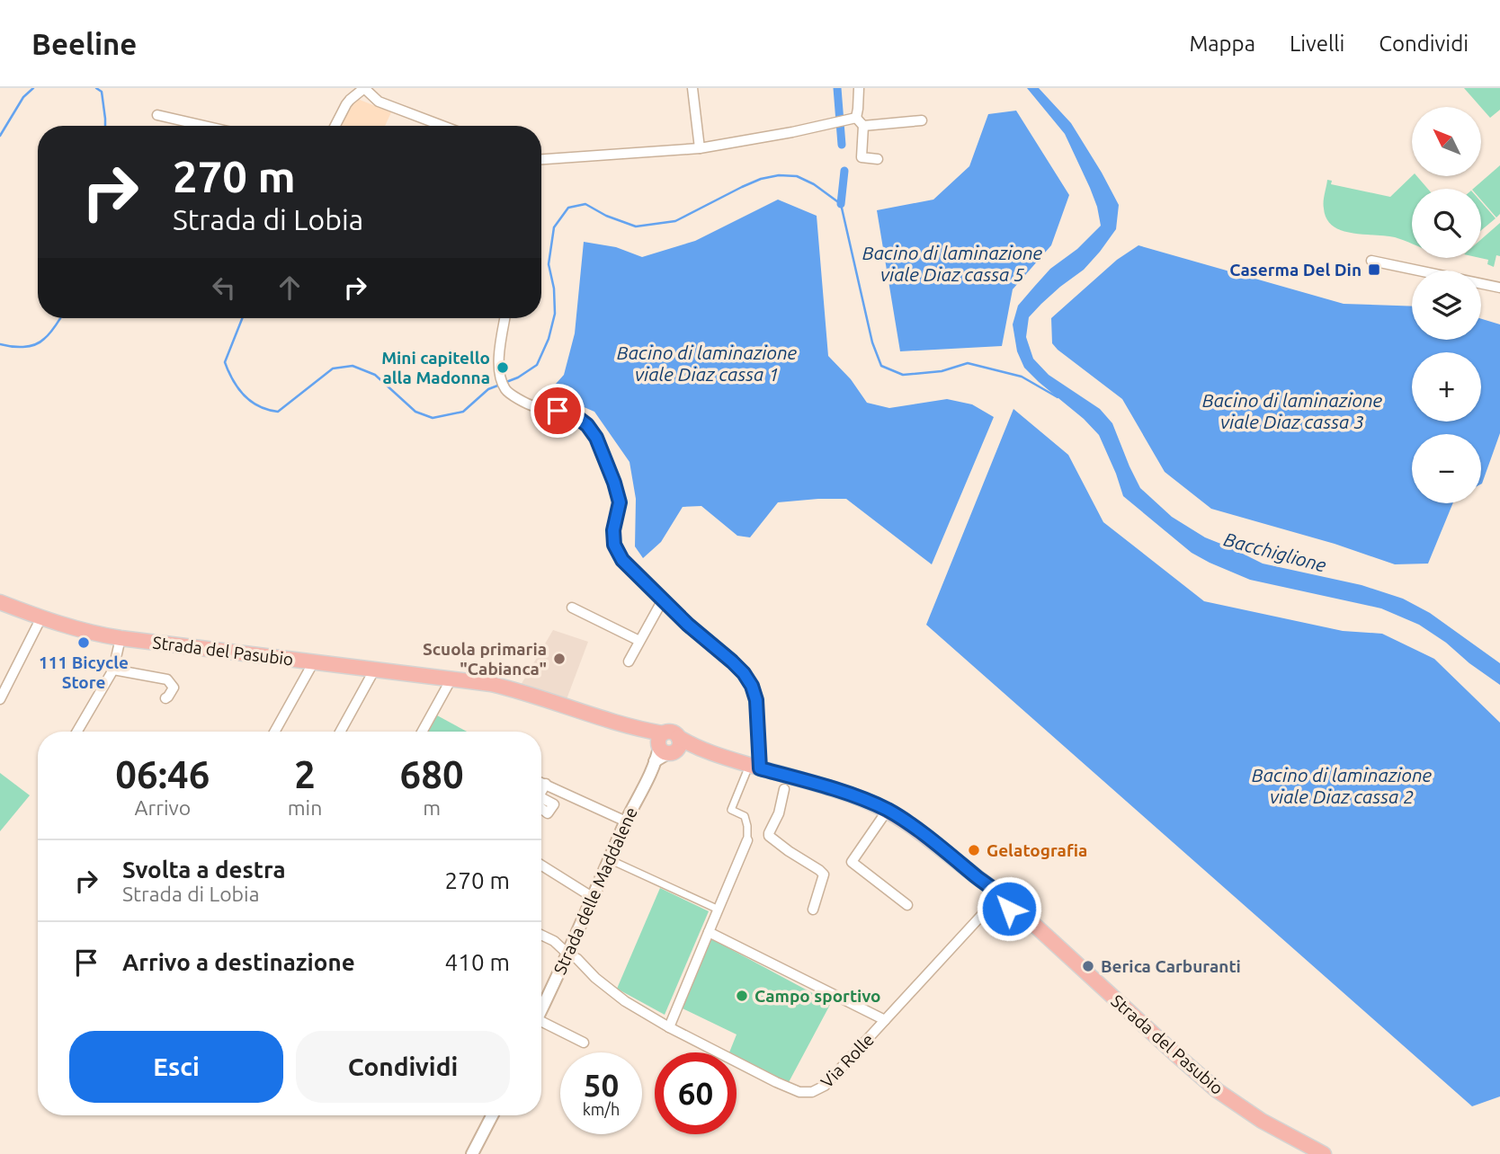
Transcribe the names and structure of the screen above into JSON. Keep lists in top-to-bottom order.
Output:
{
  "streets": {
    "main road": ["Strada del Pasubio"],
    "street": ["Strada delle Maddalene", "Via Rolle"]
  },
  "crossings": [
    ["Strada del Pasubio", "Strada delle Maddalene"],
    ["Strada del Pasubio", "Via Rolle"],
    ["Strada delle Maddalene", "Via Rolle"]
  ],
  "water": [
    "Bacino di laminazione viale Diaz cassa 5",
    "Bacino di laminazione viale Diaz cassa 1",
    "Bacino di laminazione viale Diaz cassa 3",
    "Bacchiglione",
    "Bacino di laminazione viale Diaz cassa 2"
  ],
  "places": {
    "transit": ["Caserma Del Din"],
    "other": [
      "Mini capitello alla Madonna",
      "111 Bicycle Store",
      "Scuola primaria \"Cabianca\"",
      "Gelatografia",
      "Berica Carburanti",
      "Campo sportivo"
    ]
  },
  "north": "top left",
  "page": {
    "header": "Beeline",
    "nav": ["Mappa", "Livelli", "Condividi"],
    "map_buttons": ["+", "−"],
    "turn": ["270 m", "Strada di Lobia"],
    "eta": [
      "06:46",
      "Arrivo",
      "2",
      "min",
      "680",
      "m"
    ],
    "list": [
      {
        "name": "Svolta a destra",
        "note": "Strada di Lobia",
        "value": "270 m"
      },
      {
        "name": "Arrivo a destinazione",
        "value": "410 m"
      }
    ],
    "buttons": ["Esci", "Condividi"],
    "speed": "50 km/h",
    "limit": "60"
  }
}
